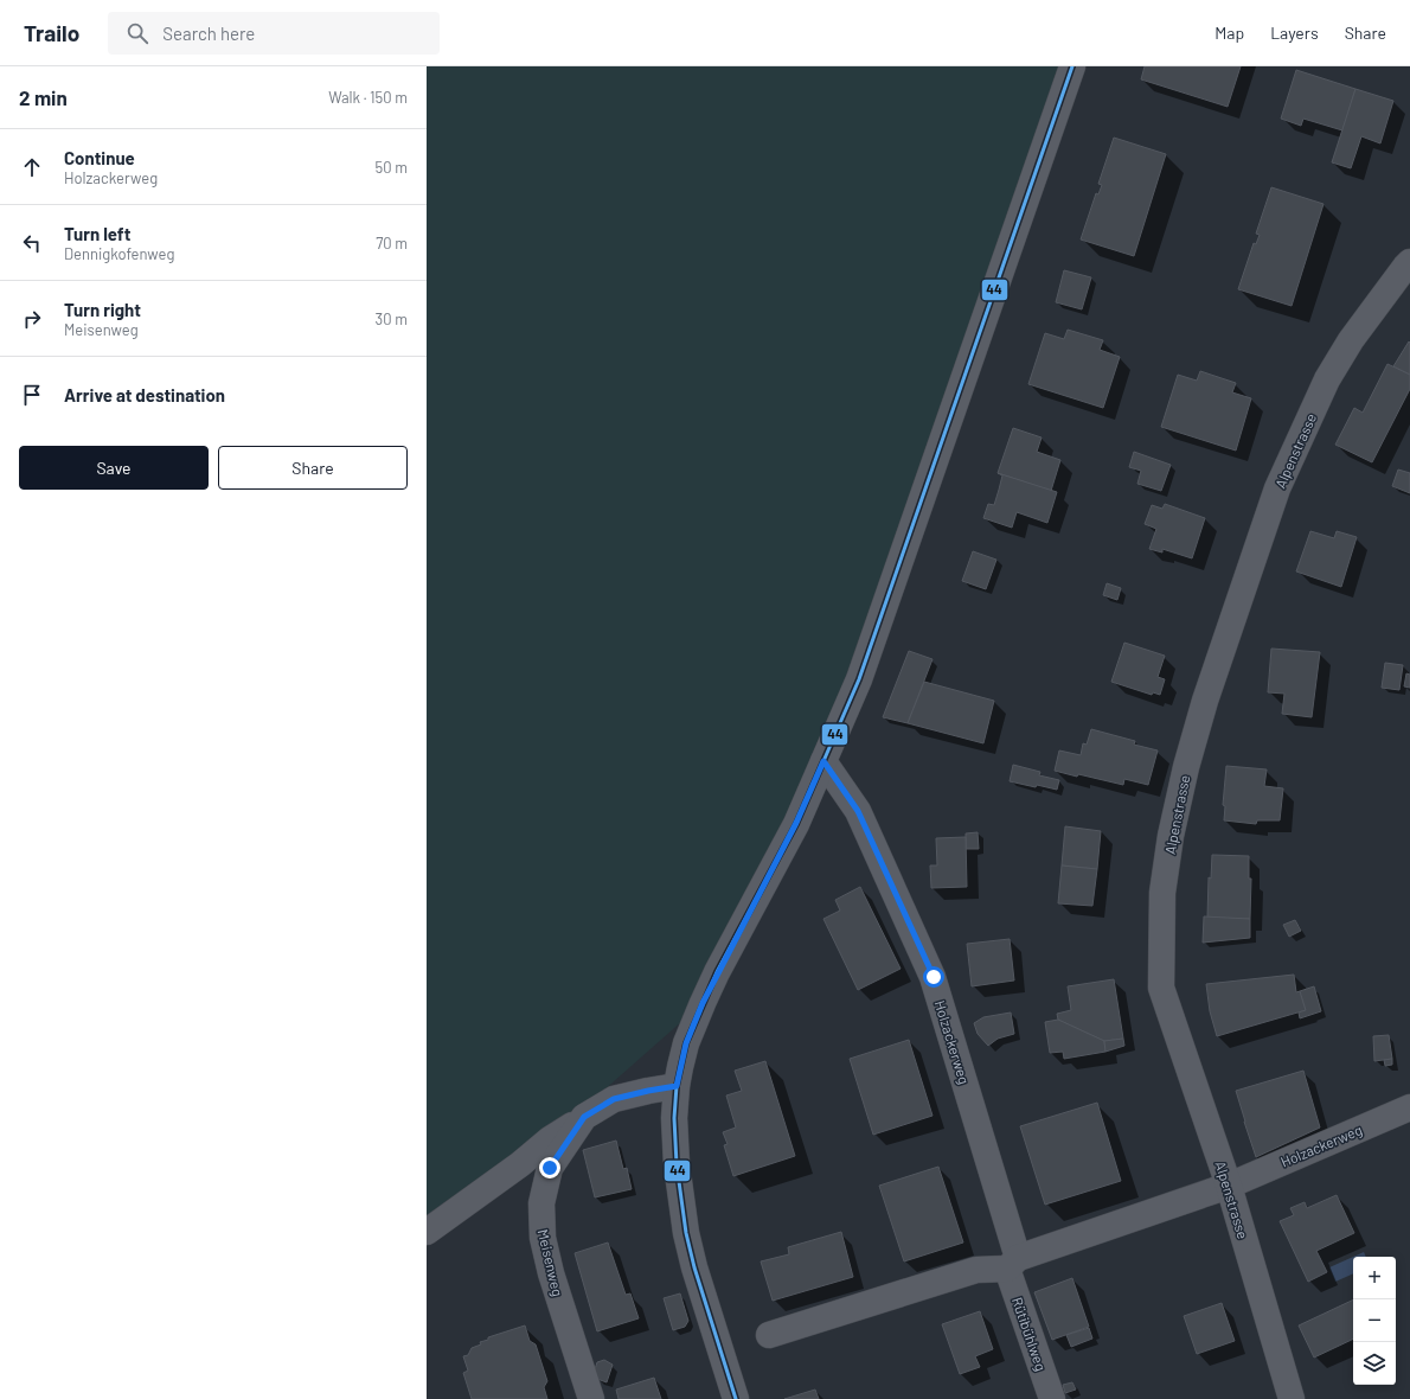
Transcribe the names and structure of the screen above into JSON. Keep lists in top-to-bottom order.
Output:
{
  "streets": {
    "street": [
      "Alpenstrasse",
      "Holzackerweg",
      "Meisenweg",
      "Rütibühlweg"
    ]
  },
  "crossings": [
    ["Alpenstrasse", "Holzackerweg"],
    ["Holzackerweg", "Rütibühlweg"]
  ],
  "lines": ["transit line 44"],
  "page": {
    "header": "Trailo",
    "search": "Search here",
    "nav": ["Map", "Layers", "Share"],
    "heading": ["2 min", "Walk · 150 m"],
    "list": [
      ["Continue", "Holzackerweg", "50 m"],
      ["Turn left", "Dennigkofenweg", "70 m"],
      ["Turn right", "Meisenweg", "30 m"],
      "Arrive at destination"
    ],
    "buttons": ["Save", "Share"],
    "map_buttons": ["+", "−"]
  }
}
